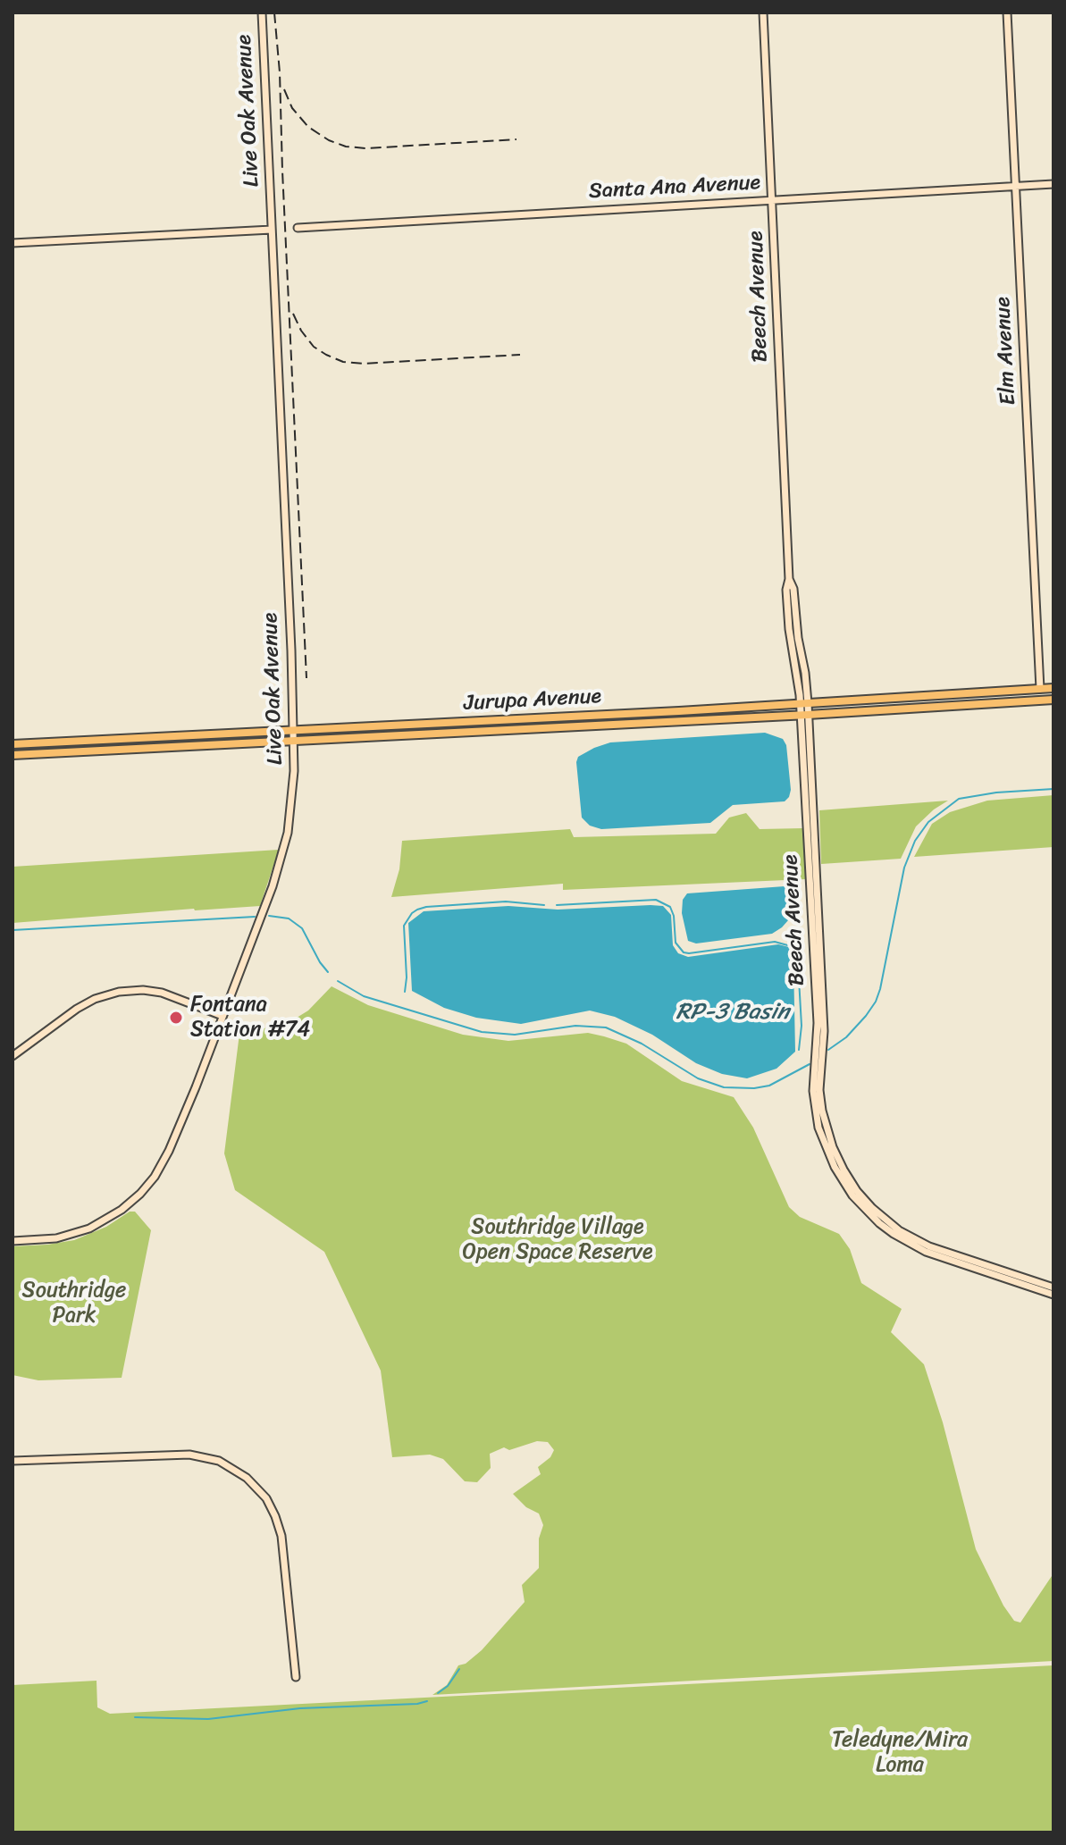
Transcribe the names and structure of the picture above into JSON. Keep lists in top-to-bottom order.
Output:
{
  "streets": {
    "main road": ["Jurupa Avenue"],
    "street": [
      "Live Oak Avenue",
      "Santa Ana Avenue",
      "Beech Avenue",
      "Elm Avenue"
    ]
  },
  "crossings": [
    ["Live Oak Avenue", "Jurupa Avenue"],
    ["Santa Ana Avenue", "Beech Avenue"],
    ["Santa Ana Avenue", "Elm Avenue"],
    ["Beech Avenue", "Jurupa Avenue"],
    ["Elm Avenue", "Jurupa Avenue"]
  ],
  "water": ["RP-3 Basin"],
  "parks": ["Southridge Village Open Space Reserve", "Southridge Park", "Teledyne/Mira Loma"],
  "places": ["Fontana Station #74"]
}
